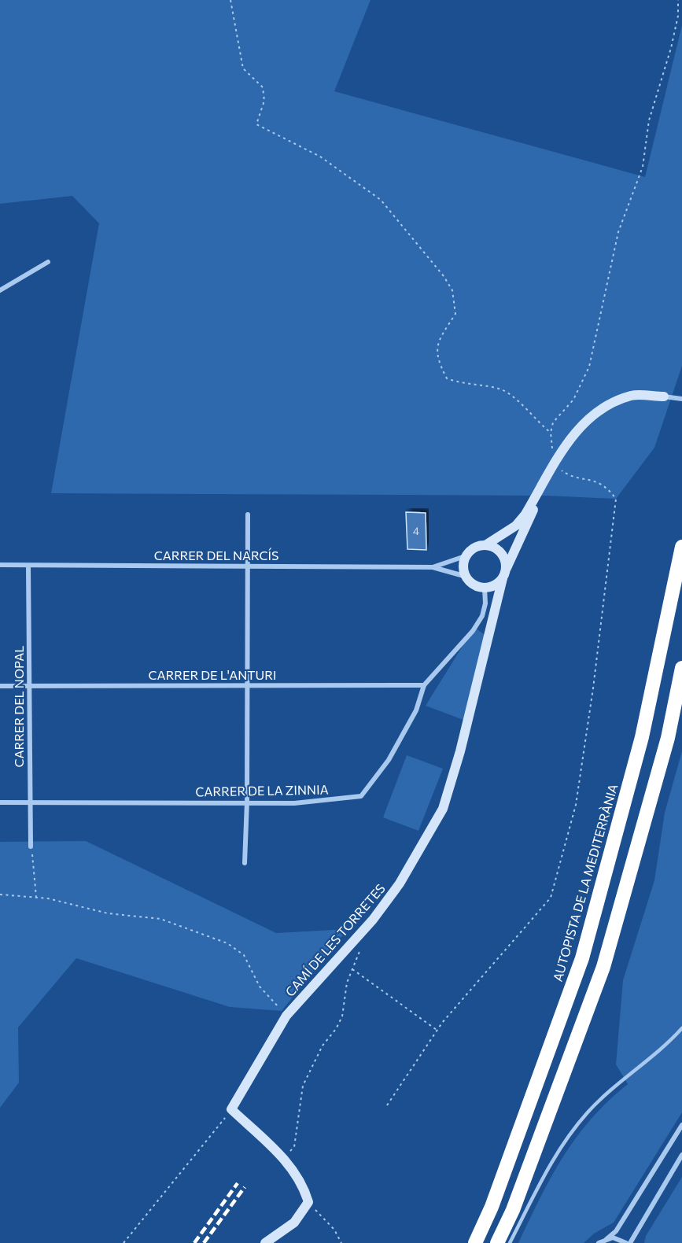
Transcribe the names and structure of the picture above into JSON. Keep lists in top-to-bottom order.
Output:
{
  "streets": {
    "highway": ["AUTOPISTA DE LA MEDITERRÀNIA"],
    "street": [
      "CARRER DEL NARCÍS",
      "CARRER DE L'ANTURI",
      "CARRER DEL NOPAL",
      "CARRER DE LA ZINNIA",
      "CAMÍ DE LES TORRETES"
    ]
  },
  "crossings": [
    ["CARRER DEL NARCÍS", "CARRER DEL NOPAL"],
    ["CARRER DEL NARCÍS", "CARRER DE LA ZINNIA"],
    ["CARRER DEL NARCÍS", "CAMÍ DE LES TORRETES"],
    ["CARRER DE L'ANTURI", "CARRER DEL NOPAL"],
    ["CARRER DE L'ANTURI", "CARRER DE LA ZINNIA"],
    ["CARRER DEL NOPAL", "CARRER DE LA ZINNIA"],
    ["CARRER DE LA ZINNIA", "CAMÍ DE LES TORRETES"]
  ],
  "house_numbers": ["4"]
}
